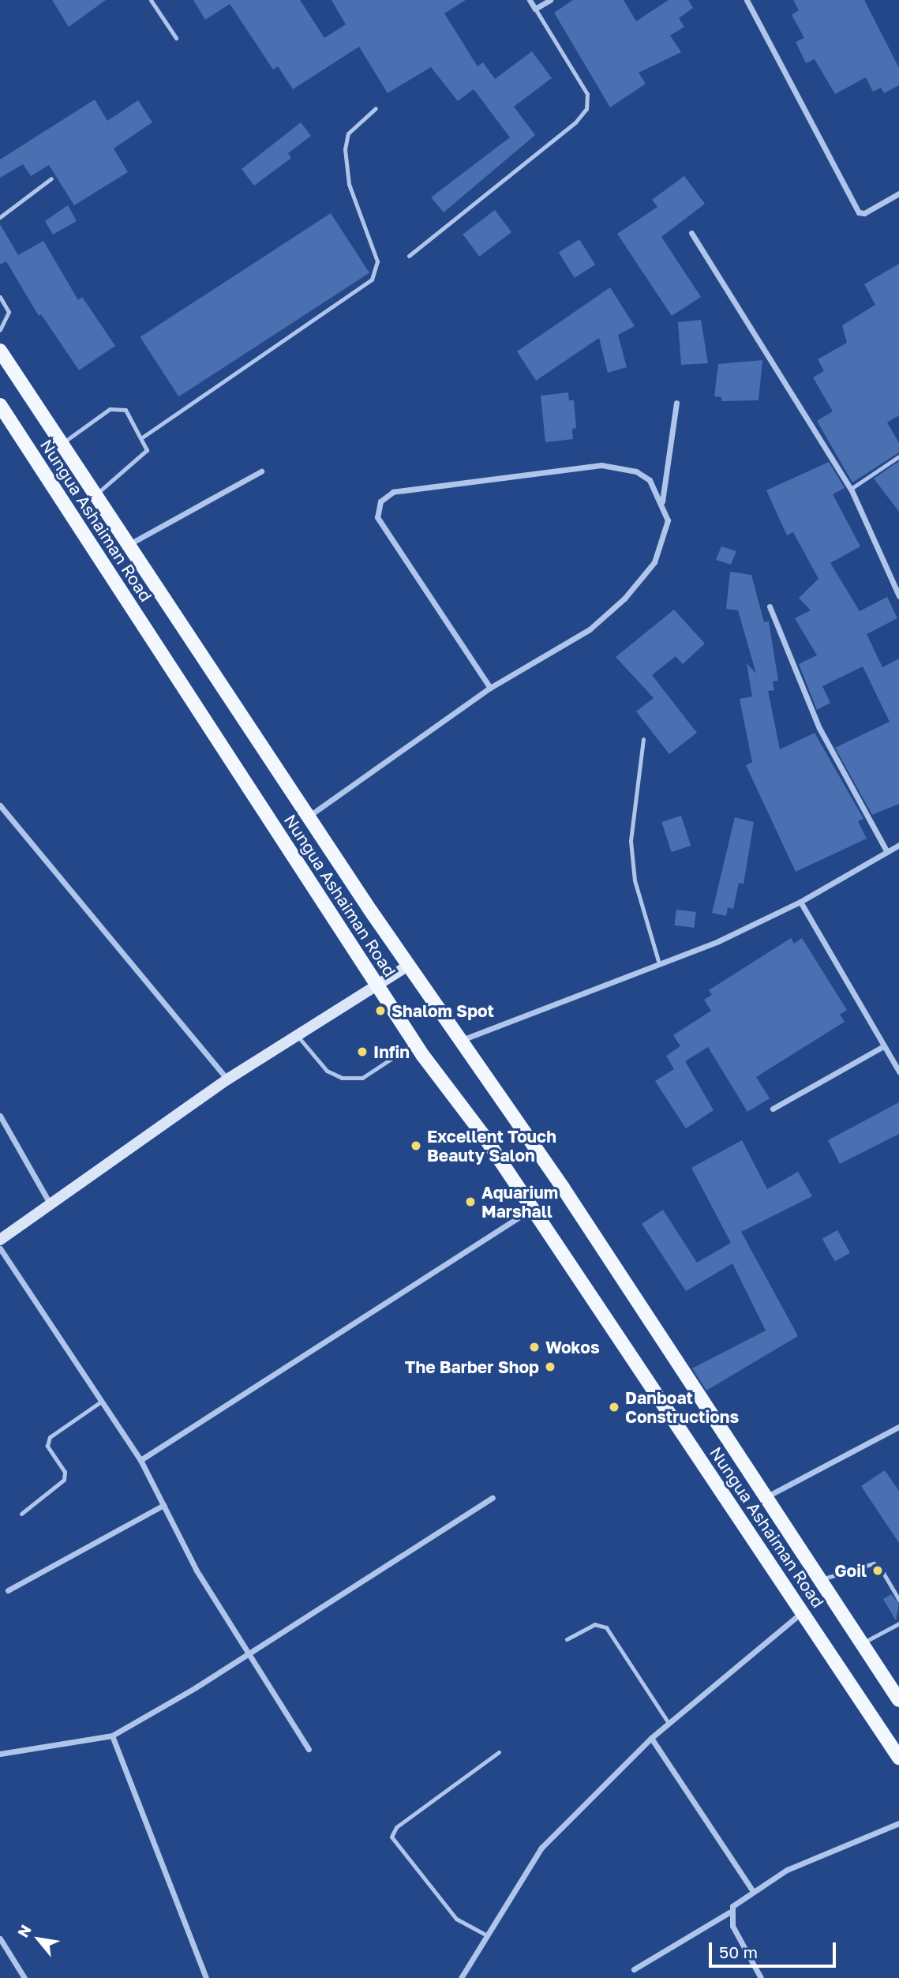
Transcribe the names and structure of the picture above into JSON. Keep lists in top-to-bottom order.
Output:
{
  "streets": {
    "main road": ["Nungua Ashaiman Road"]
  },
  "places": [
    "Shalom Spot",
    "Infin",
    "Excellent Touch Beauty Salon",
    "Aquarium Marshall",
    "Wokos",
    "The Barber Shop",
    "Danboat Constructions",
    "Goil"
  ],
  "scale_bar": "50 m",
  "north": "top left"
}
